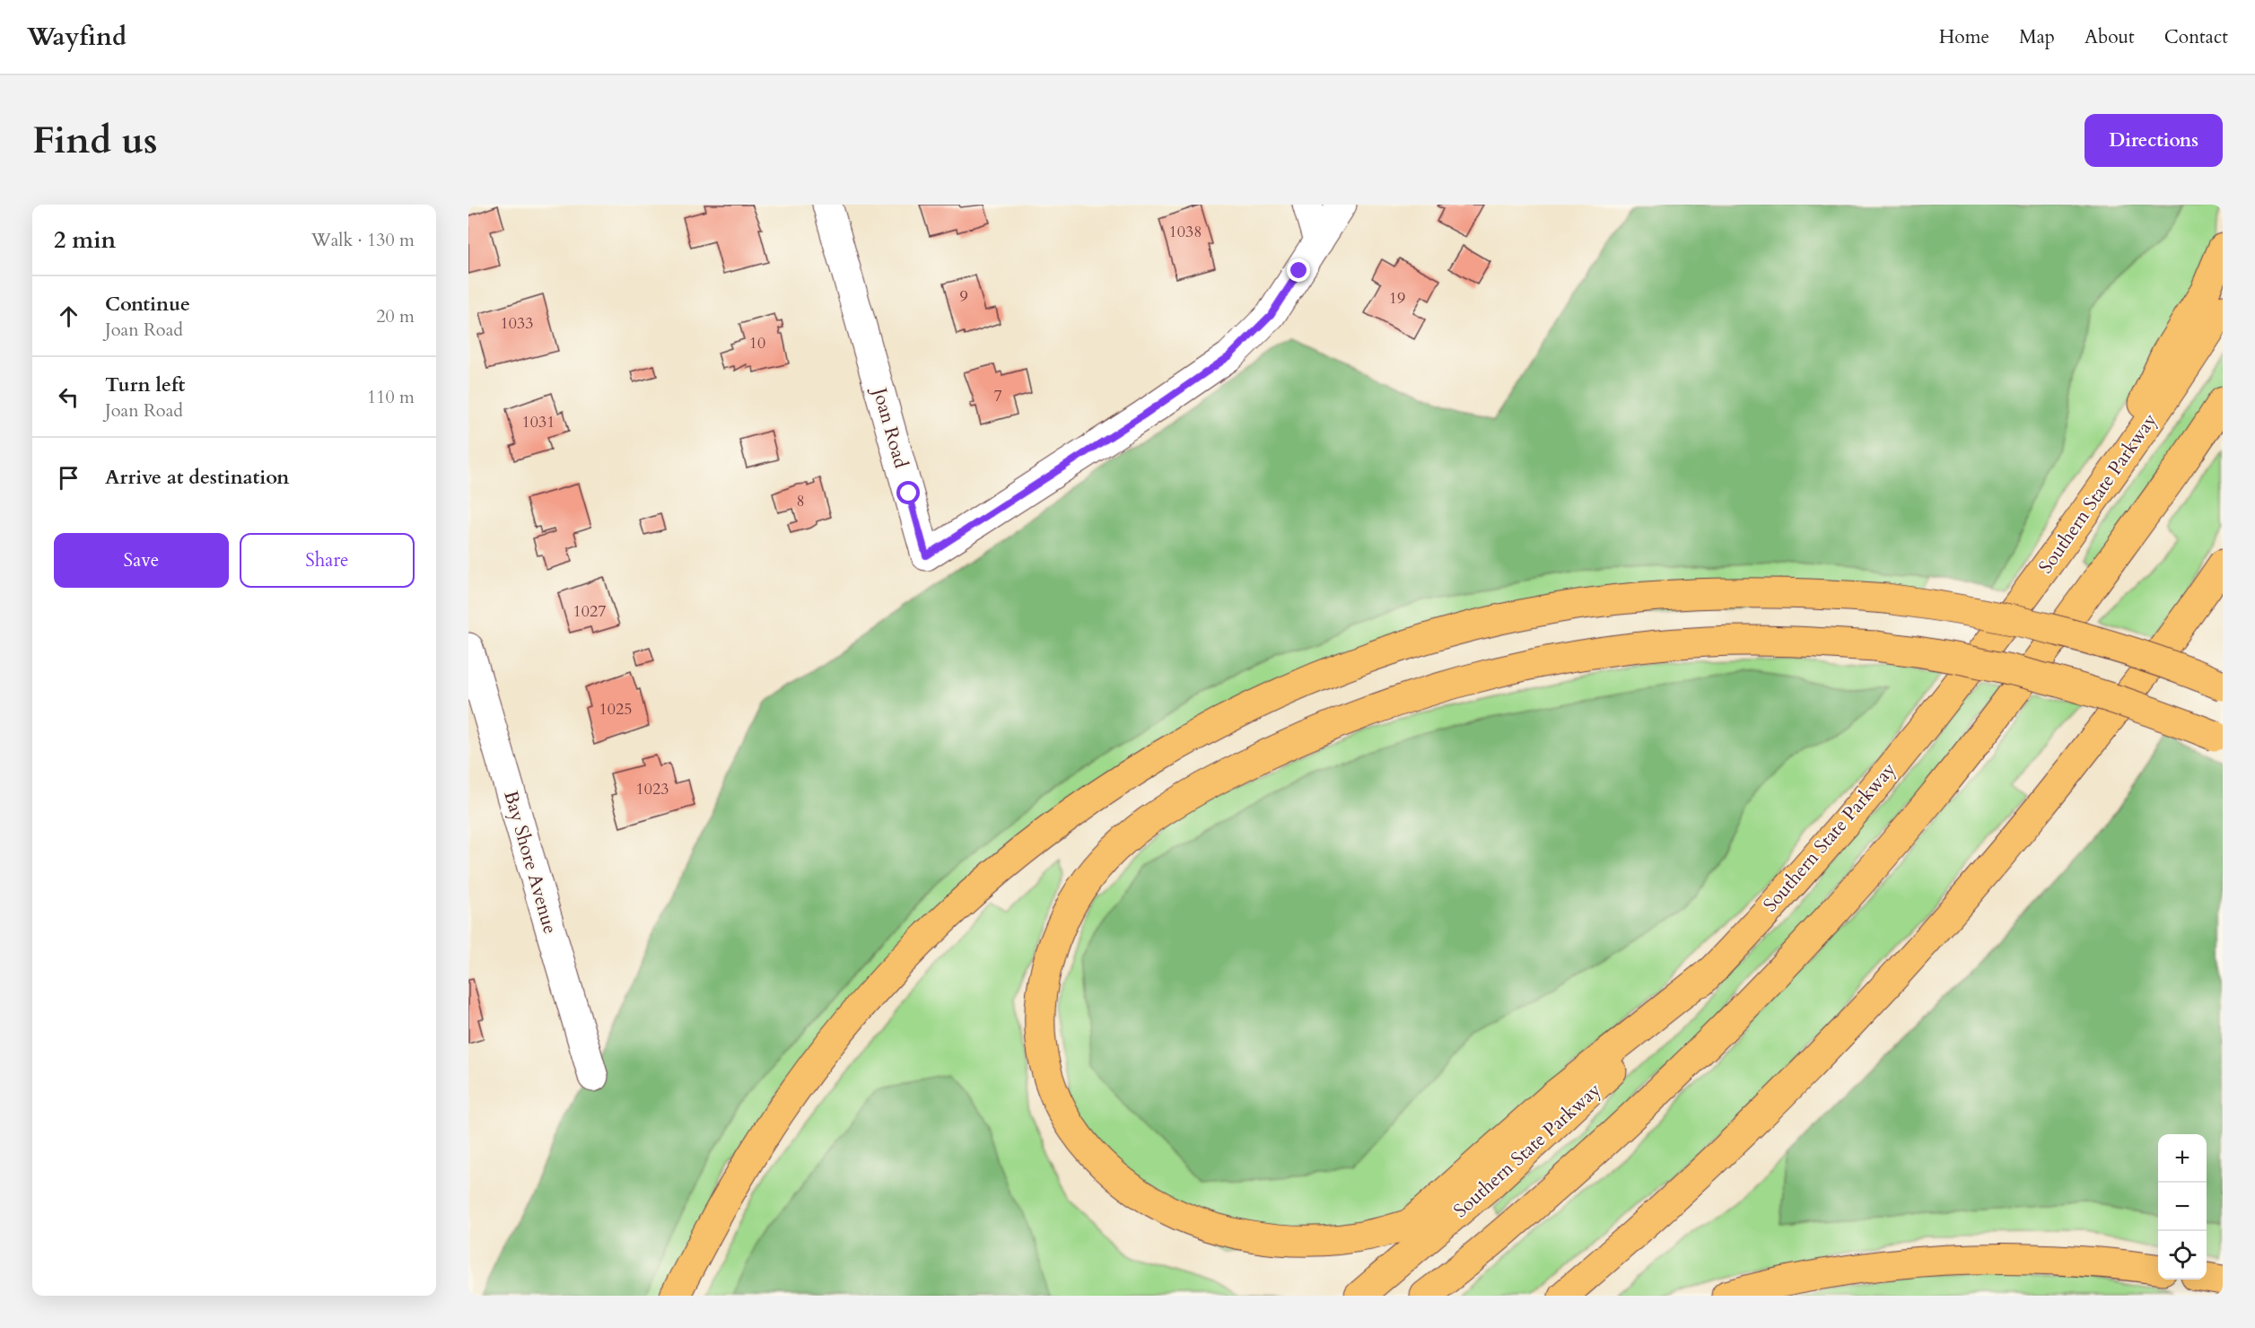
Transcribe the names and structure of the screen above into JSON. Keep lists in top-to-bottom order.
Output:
{
  "streets": {
    "highway": ["Southern State Parkway"],
    "street": ["Joan Road", "Bay Shore Avenue"]
  },
  "house_numbers": [
    "1038",
    "9",
    "19",
    "1033",
    "10",
    "7",
    "1031",
    "8",
    "1027",
    "1025",
    "1023"
  ],
  "page": {
    "header": "Wayfind",
    "nav": [
      "Home",
      "Map",
      "About",
      "Contact"
    ],
    "buttons": [
      "Directions",
      ["Save", "Share"]
    ],
    "title": "Find us",
    "heading": ["2 min", "Walk · 130 m"],
    "list": [
      ["Continue", "Joan Road", "20 m"],
      ["Turn left", "Joan Road", "110 m"],
      "Arrive at destination"
    ],
    "map_buttons": ["+", "−"]
  }
}
